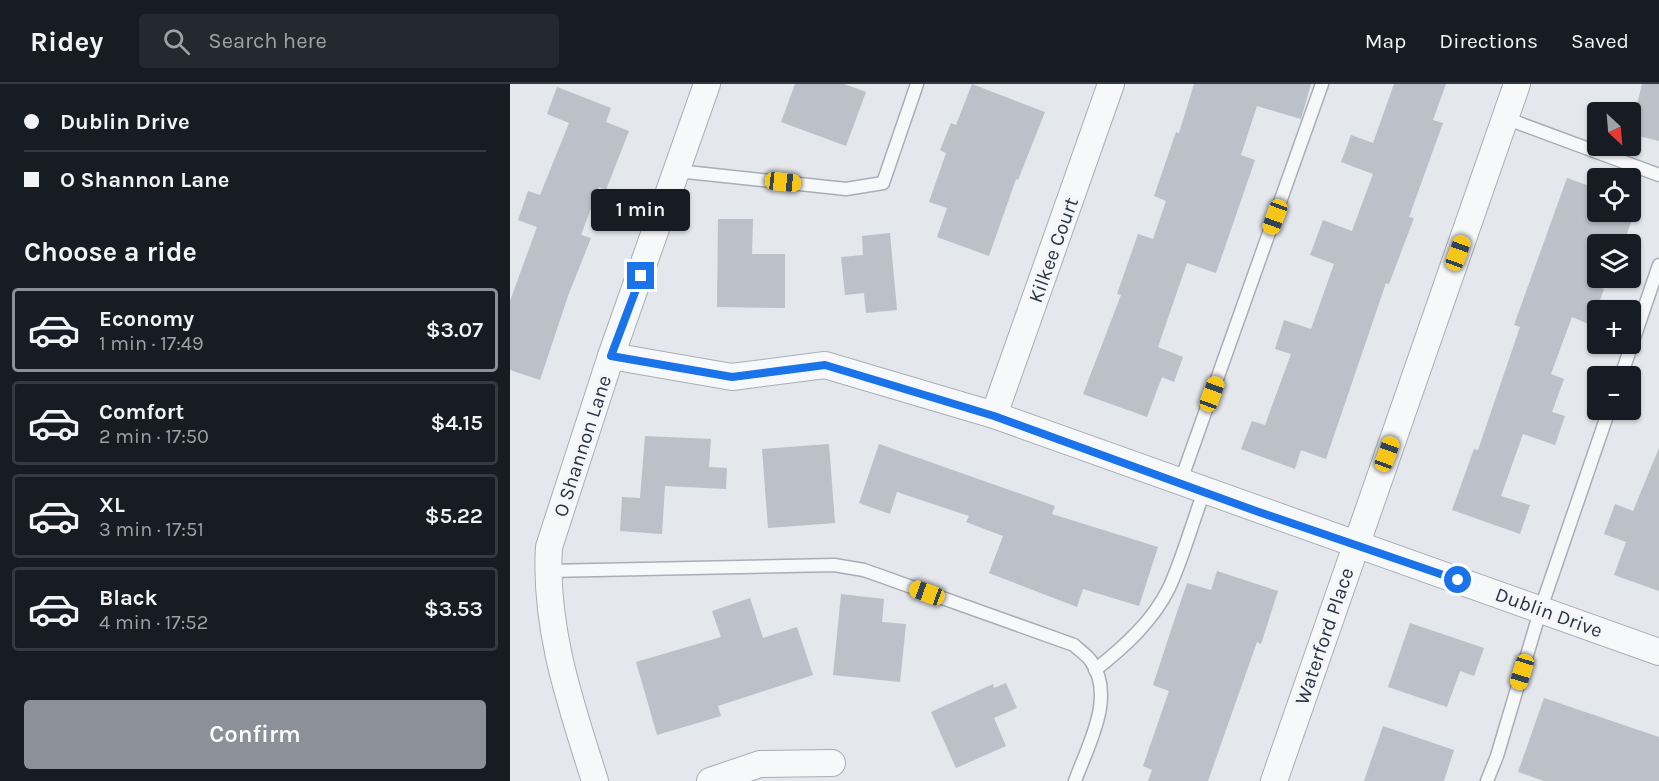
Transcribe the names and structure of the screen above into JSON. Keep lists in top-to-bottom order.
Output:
{
  "streets": {
    "street": [
      "Kilkee Court",
      "O Shannon Lane",
      "Dublin Drive",
      "Waterford Place"
    ]
  },
  "crossings": [
    ["Kilkee Court", "Dublin Drive"],
    ["O Shannon Lane", "Dublin Drive"],
    ["Dublin Drive", "Waterford Place"]
  ],
  "north": "bottom right",
  "page": {
    "header": "Ridey",
    "search": "Search here",
    "nav": ["Map", "Directions", "Saved"],
    "banner": ["Dublin Drive", "O Shannon Lane"],
    "map_buttons": ["+", "−"],
    "bubble": "1 min",
    "heading": "Choose a ride",
    "list": [
      {
        "name": "Economy",
        "note": "1 min · 17:49",
        "value": "$3.07"
      },
      {
        "name": "Comfort",
        "note": "2 min · 17:50",
        "value": "$4.15"
      },
      {
        "name": "XL",
        "note": "3 min · 17:51",
        "value": "$5.22"
      },
      {
        "name": "Black",
        "note": "4 min · 17:52",
        "value": "$3.53"
      }
    ],
    "buttons": "Confirm"
  }
}
